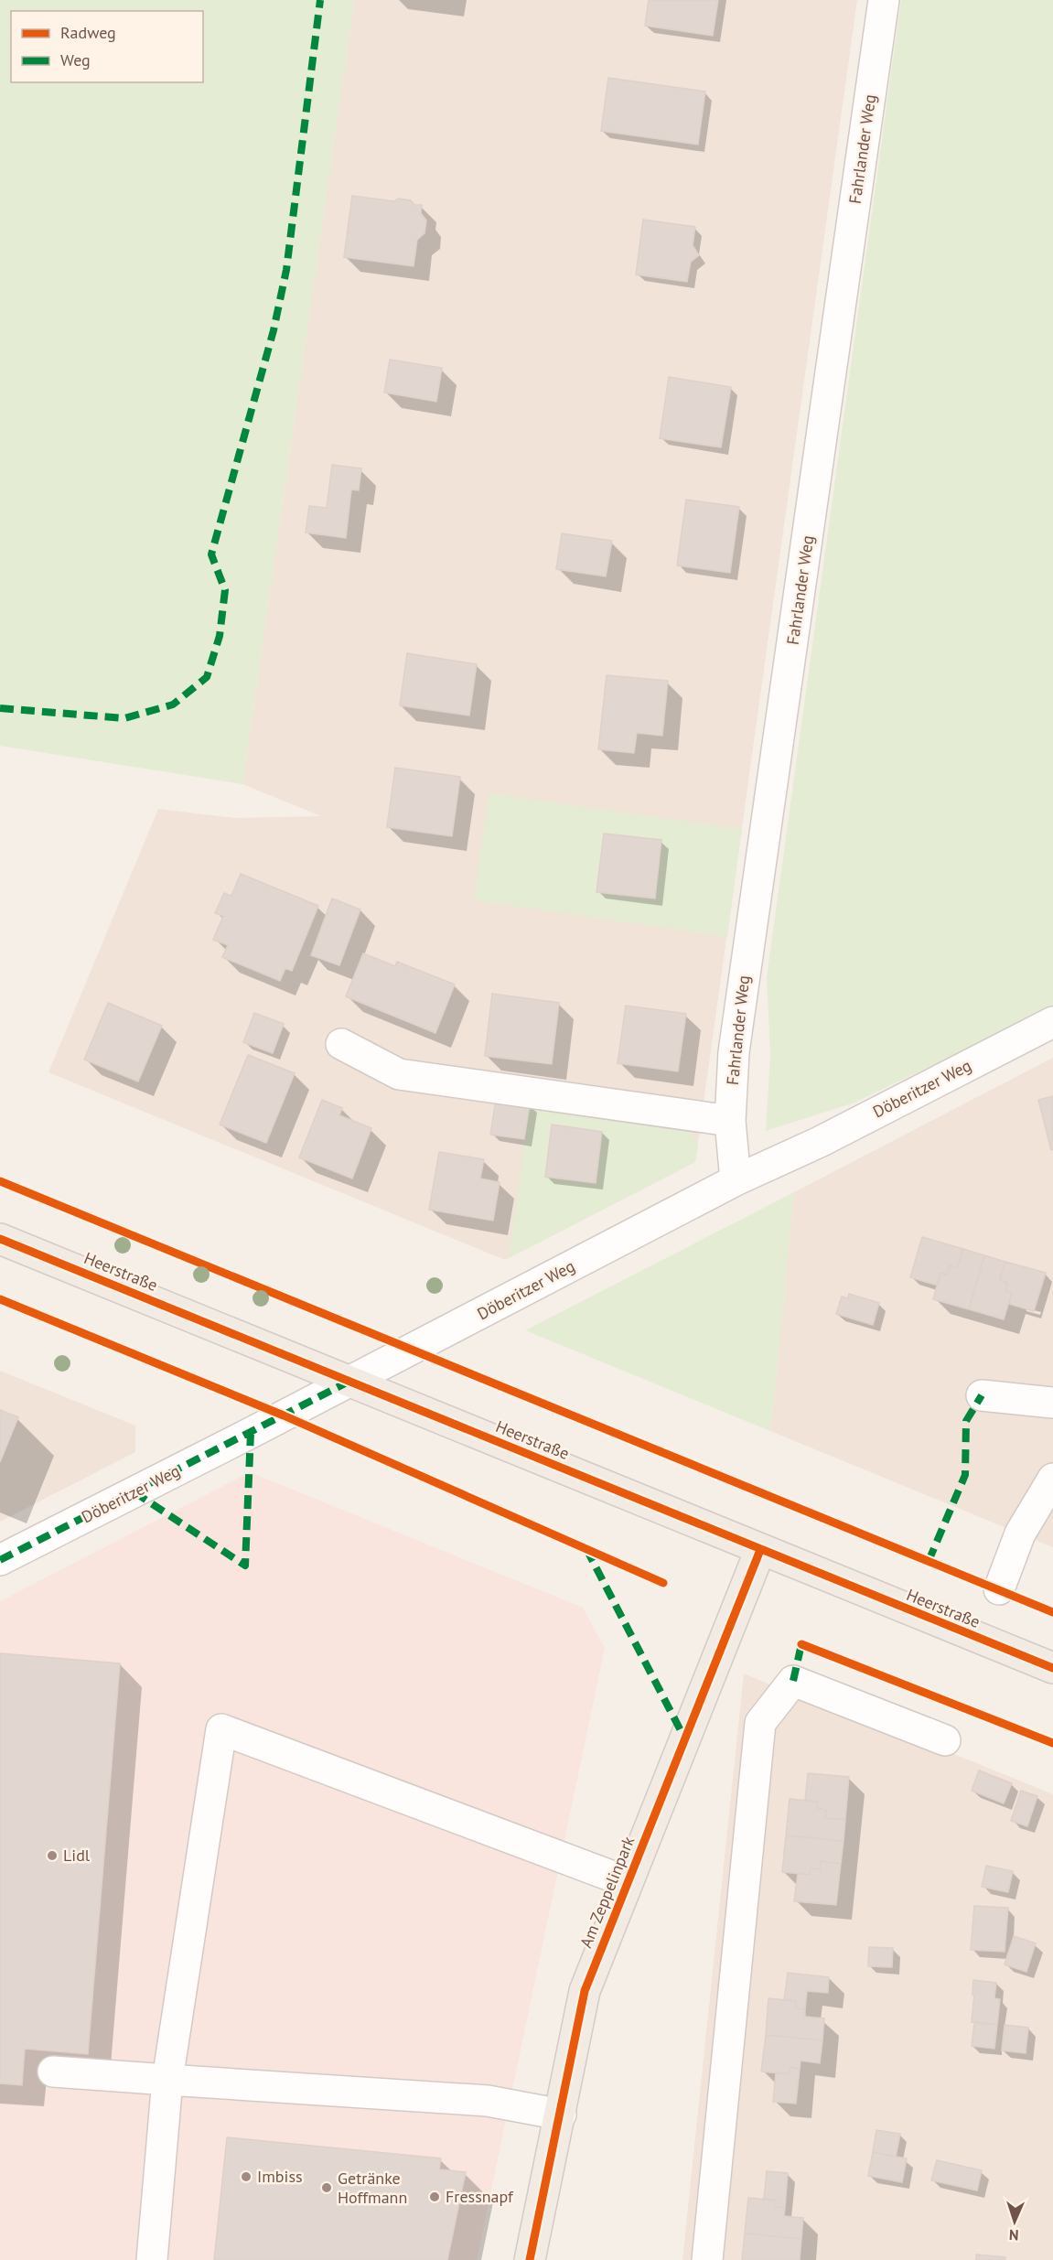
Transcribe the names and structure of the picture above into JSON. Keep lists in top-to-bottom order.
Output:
{
  "streets": {
    "main road": ["Heerstraße", "Am Zeppelinpark"],
    "street": ["Fahrlander Weg", "Döberitzer Weg"]
  },
  "crossings": [
    ["Fahrlander Weg", "Döberitzer Weg"],
    ["Döberitzer Weg", "Heerstraße"],
    ["Heerstraße", "Am Zeppelinpark"]
  ],
  "places": [
    "Lidl",
    "Imbiss",
    "Getränke Hoffmann",
    "Fressnapf"
  ],
  "legend": ["Radweg", "Weg"],
  "north": "bottom"
}
